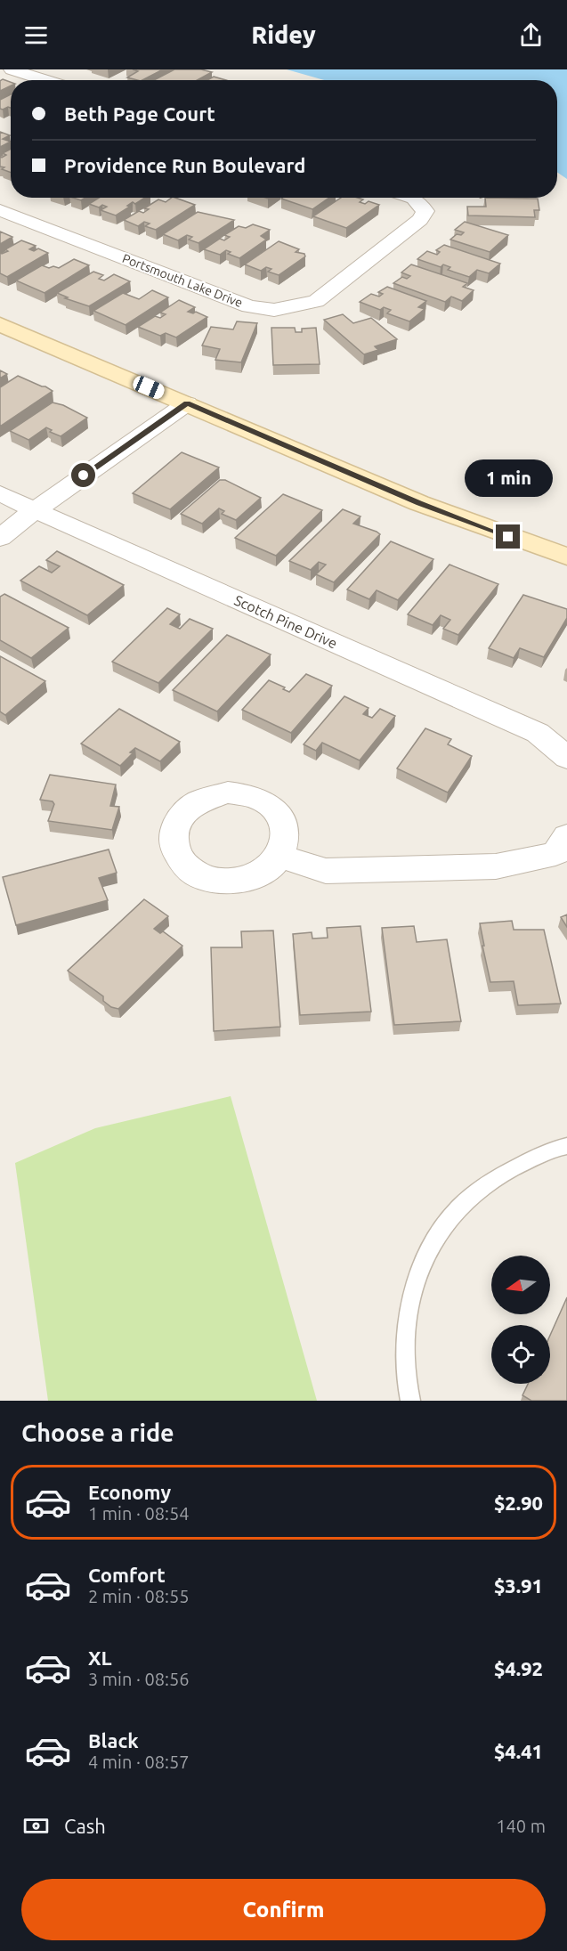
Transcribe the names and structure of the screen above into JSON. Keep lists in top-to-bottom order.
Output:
{
  "streets": {
    "street": ["Portsmouth Lake Drive", "Scotch Pine Drive"]
  },
  "north": "left",
  "page": {
    "header": "Ridey",
    "banner": ["Beth Page Court", "Providence Run Boulevard"],
    "bubble": "1 min",
    "heading": "Choose a ride",
    "list": [
      {
        "name": "Economy",
        "note": "1 min · 08:54",
        "value": "$2.90"
      },
      {
        "name": "Comfort",
        "note": "2 min · 08:55",
        "value": "$3.91"
      },
      {
        "name": "XL",
        "note": "3 min · 08:56",
        "value": "$4.92"
      },
      {
        "name": "Black",
        "note": "4 min · 08:57",
        "value": "$4.41"
      }
    ],
    "pay": ["Cash", "140 m"],
    "buttons": "Confirm"
  }
}
